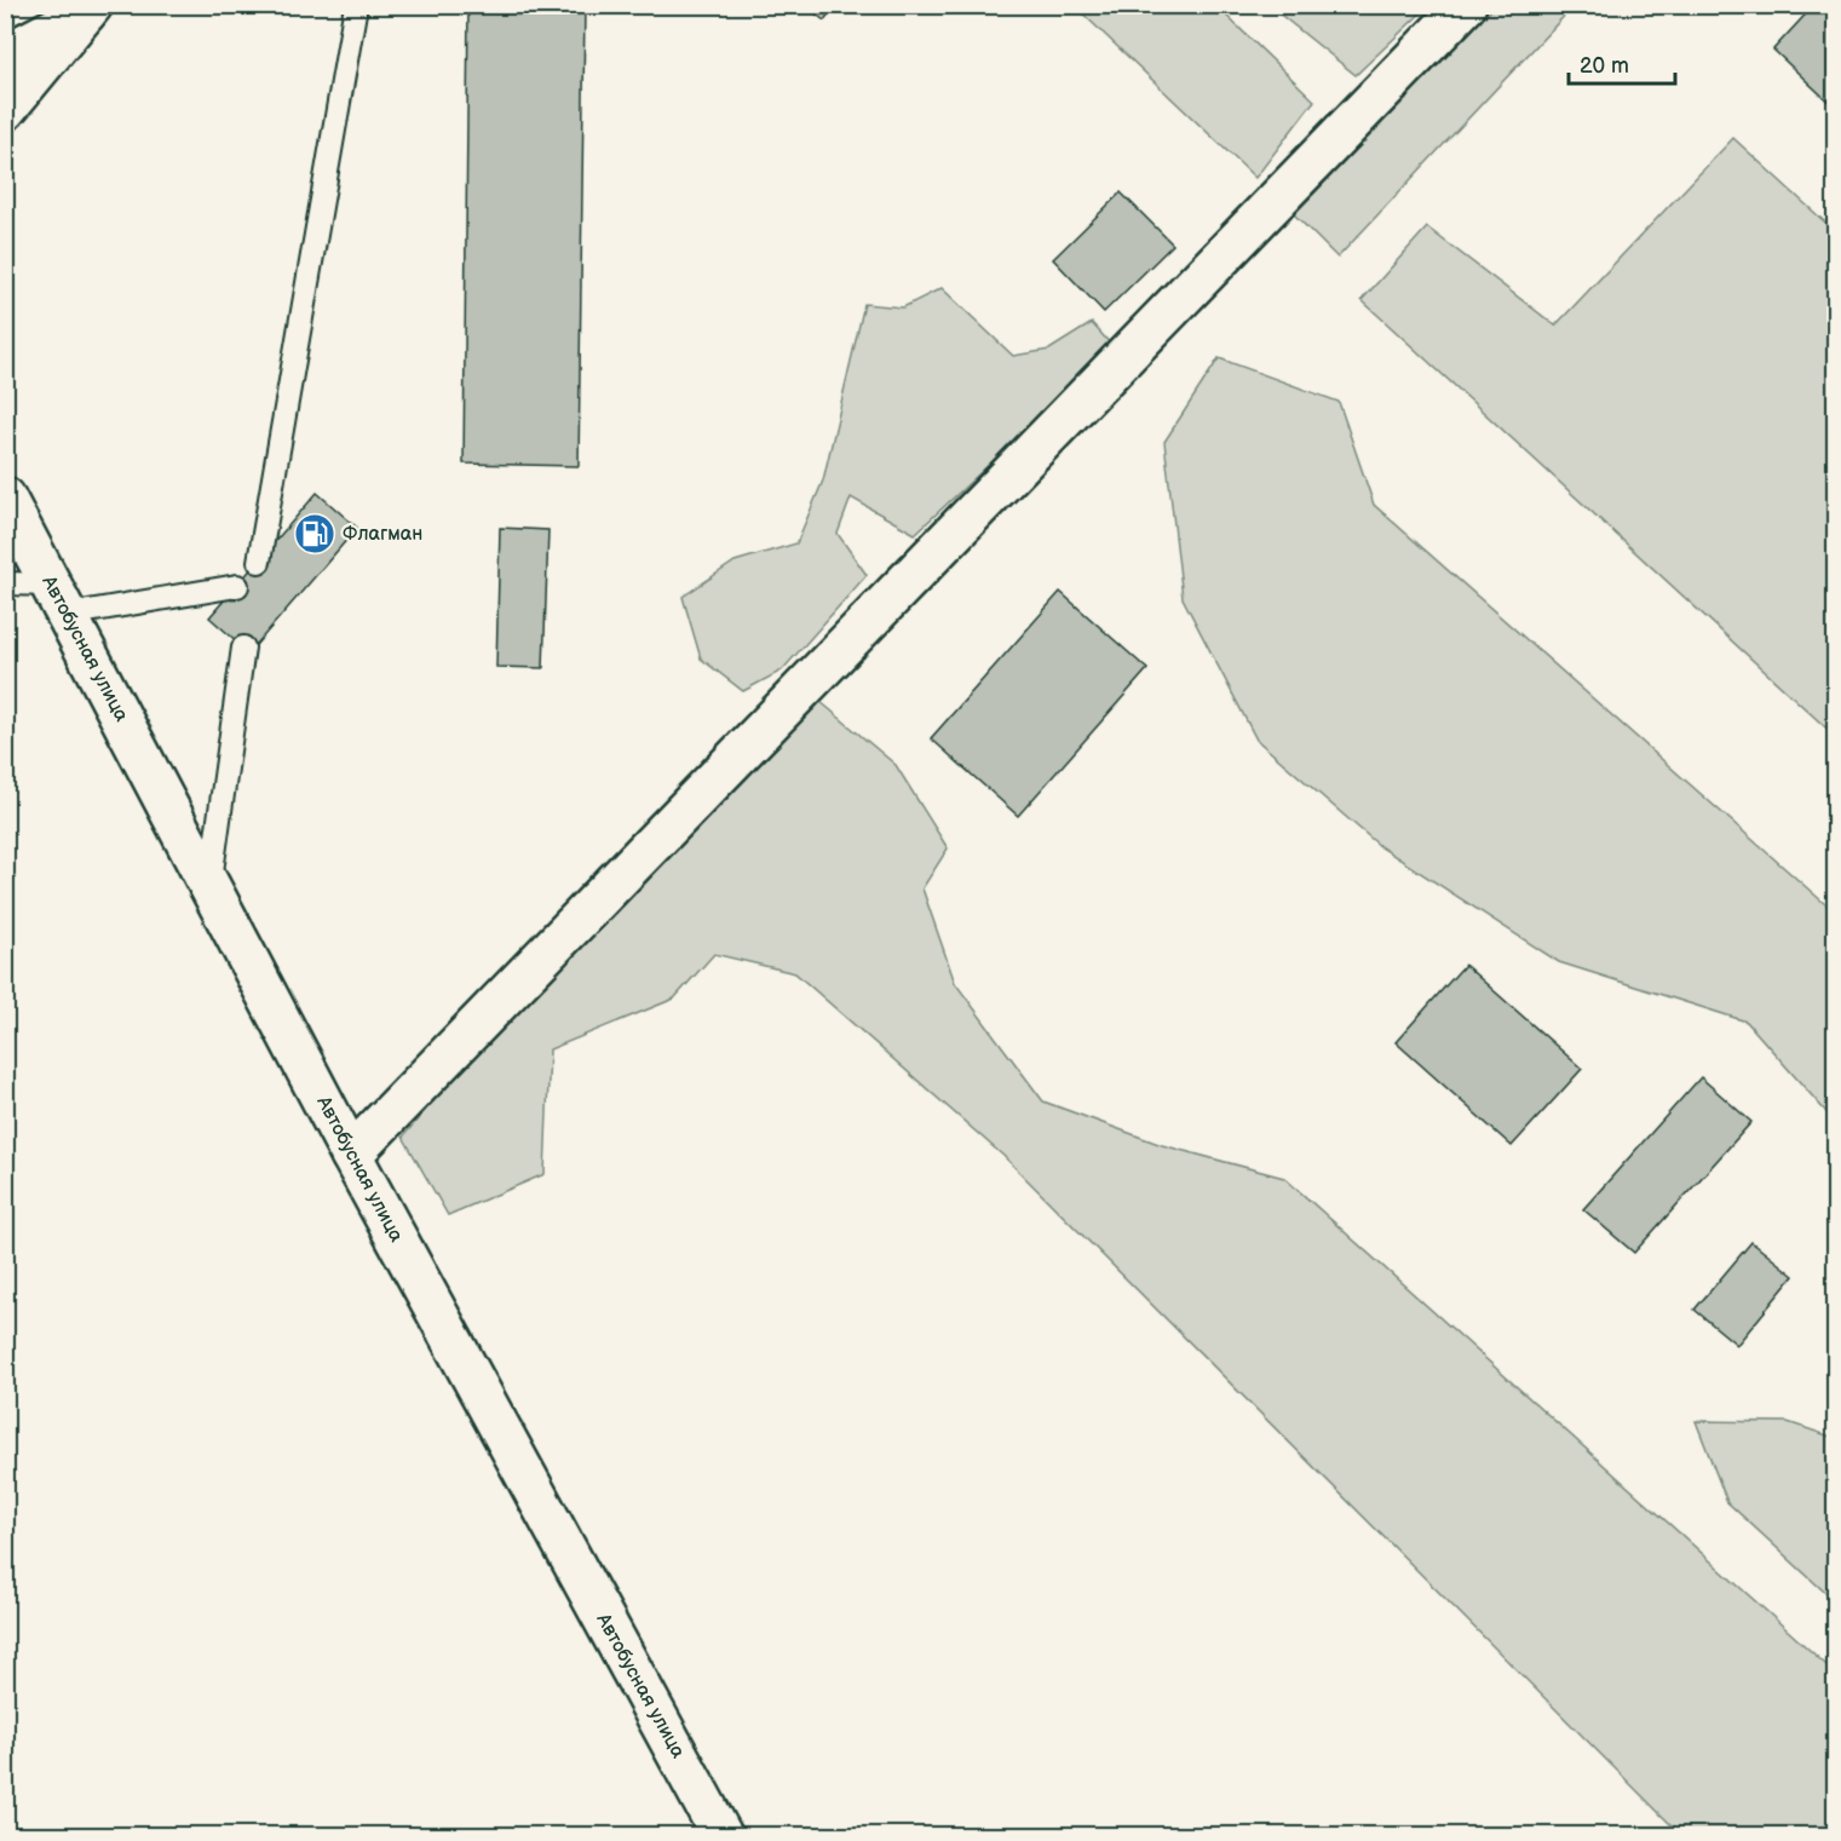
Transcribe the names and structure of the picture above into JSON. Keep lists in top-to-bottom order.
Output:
{
  "streets": {
    "street": ["Автобусная улица"]
  },
  "places": {
    "fuel station": ["Флагман"]
  },
  "scale_bar": "20 m"
}
